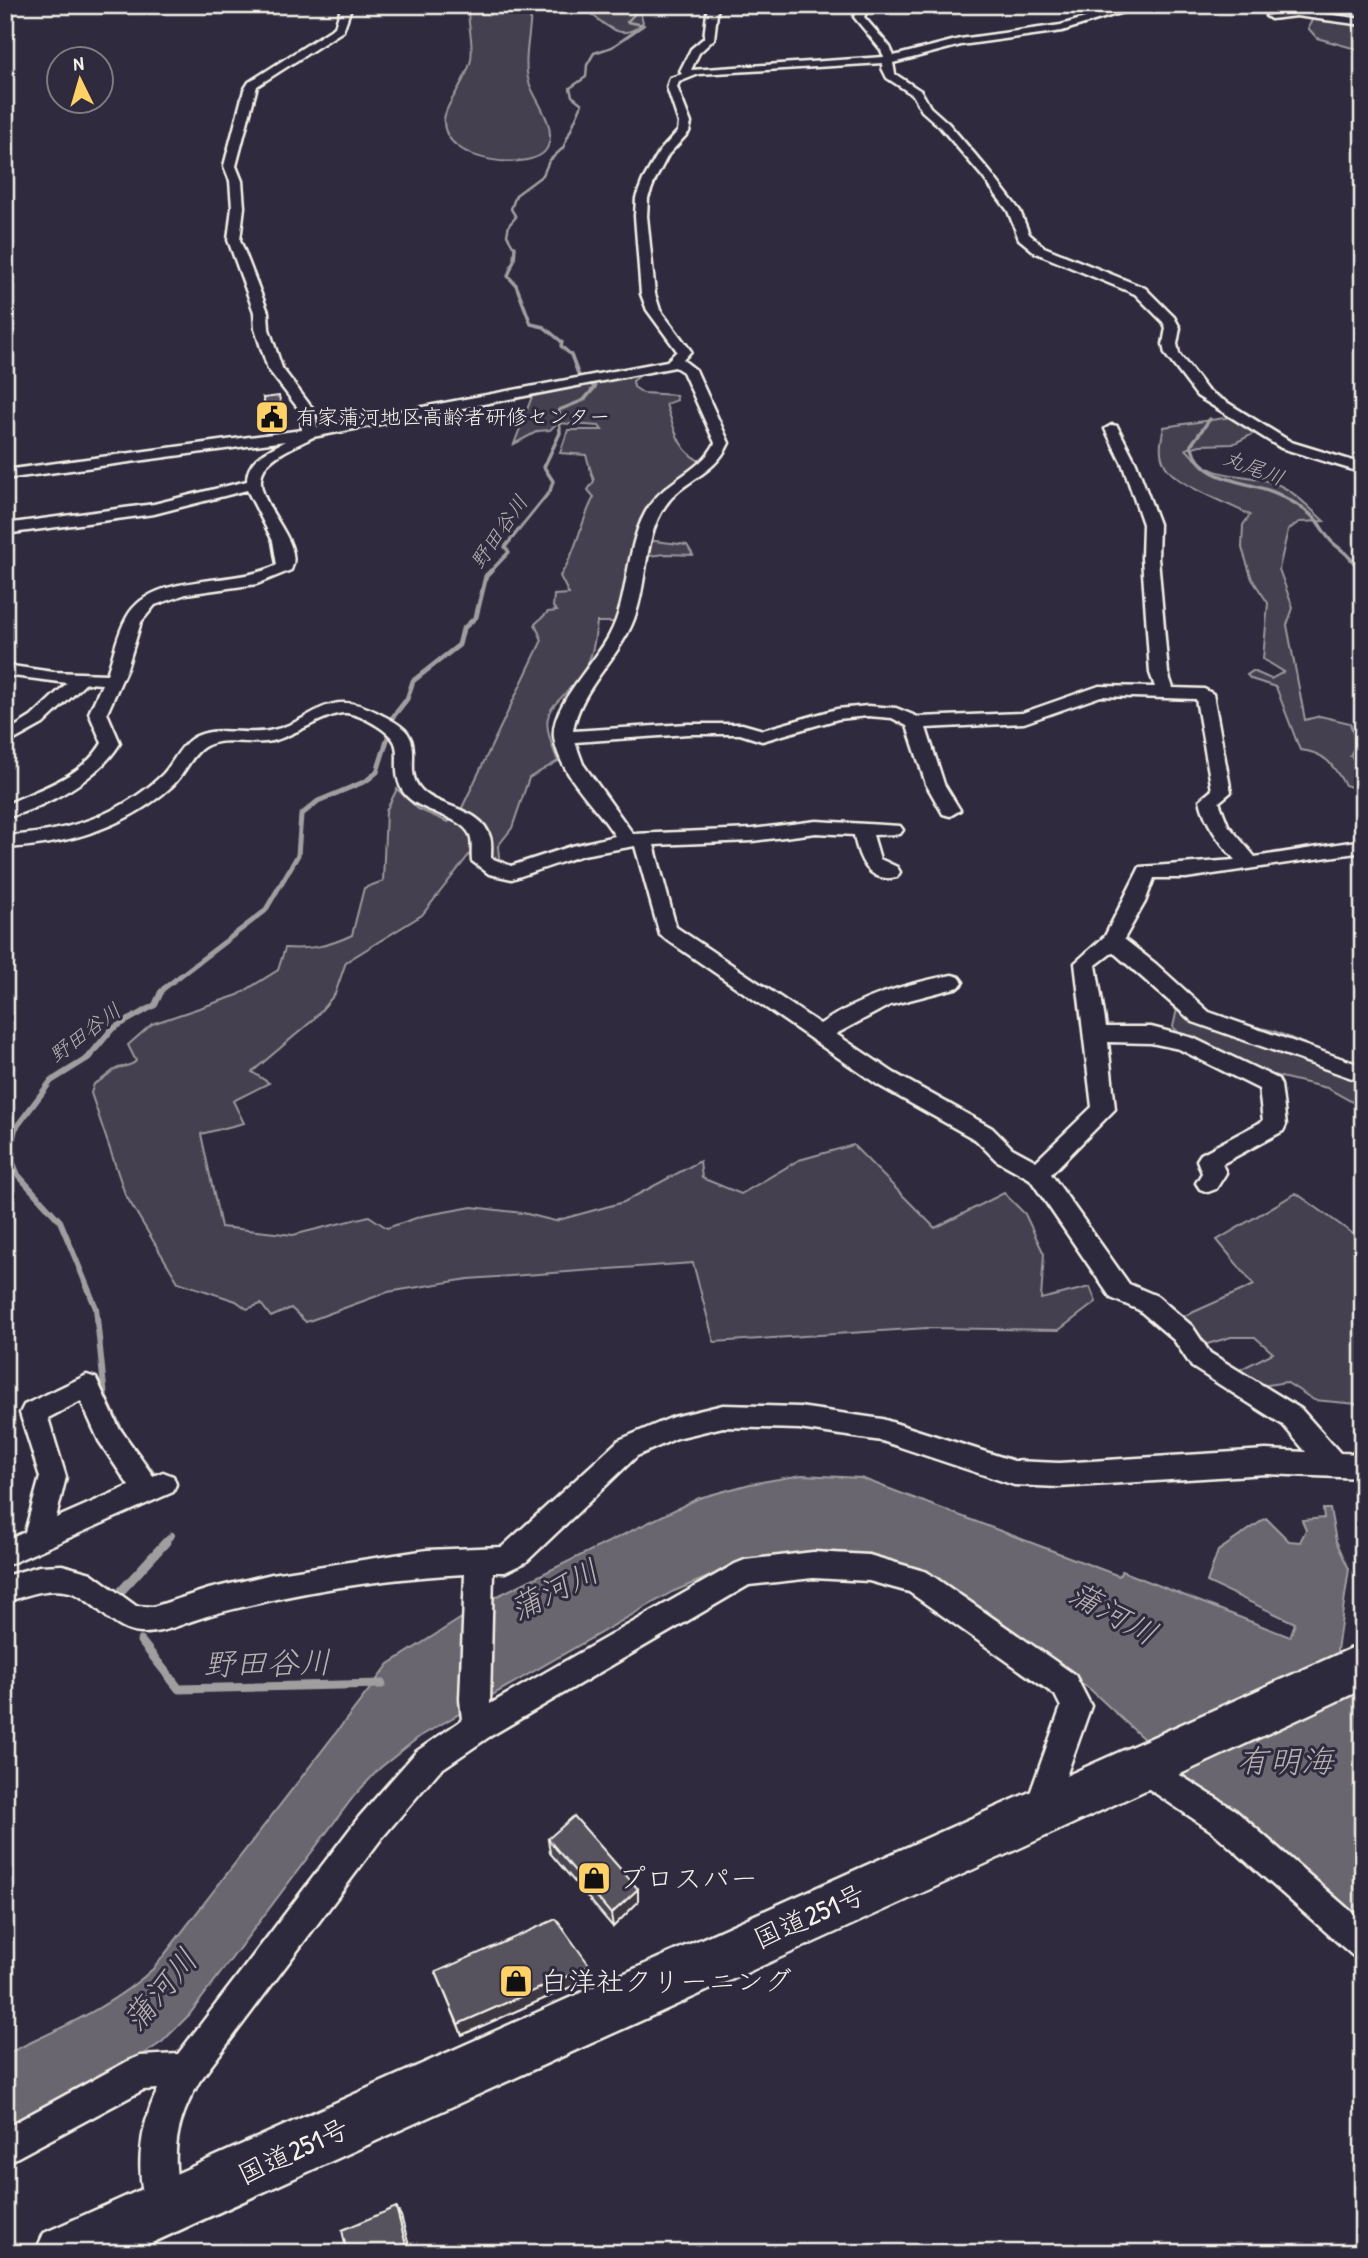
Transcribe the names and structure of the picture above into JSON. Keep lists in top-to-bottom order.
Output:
{
  "streets": {
    "highway": ["国道251号"]
  },
  "water": [
    "丸尾川",
    "野田谷川",
    "蒲河川",
    "有明海"
  ],
  "places": {
    "public building": ["有家蒲河地区高齢者研修センター"],
    "shop": ["プロスパー", "白洋社クリーニング"]
  },
  "north": "top"
}
